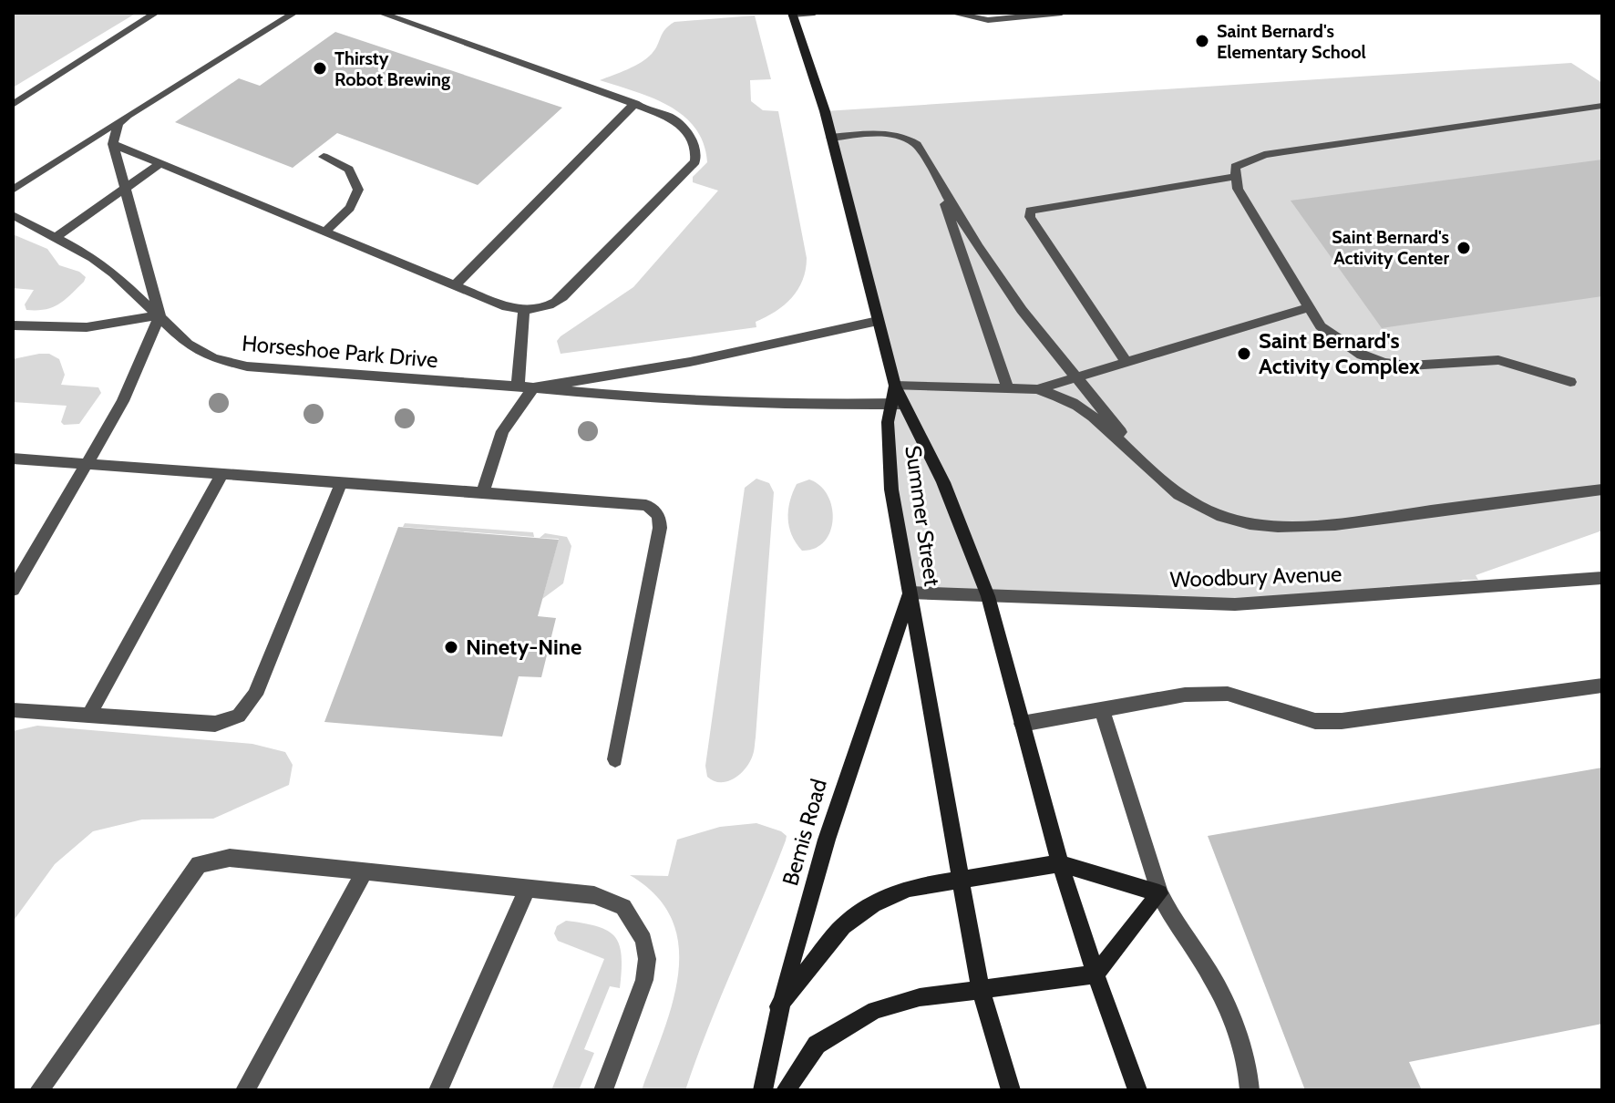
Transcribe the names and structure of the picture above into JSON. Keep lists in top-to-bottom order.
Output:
{
  "streets": {
    "main road": ["Summer Street", "Bemis Road"],
    "street": ["Horseshoe Park Drive", "Woodbury Avenue"]
  },
  "crossings": [
    ["Summer Street", "Woodbury Avenue"],
    ["Summer Street", "Bemis Road"],
    ["Woodbury Avenue", "Bemis Road"]
  ],
  "places": [
    "Saint Bernard's Elementary School",
    "Thirsty Robot Brewing",
    "Saint Bernard's Activity Center",
    "Saint Bernard's Activity Complex",
    "Ninety-Nine"
  ]
}
